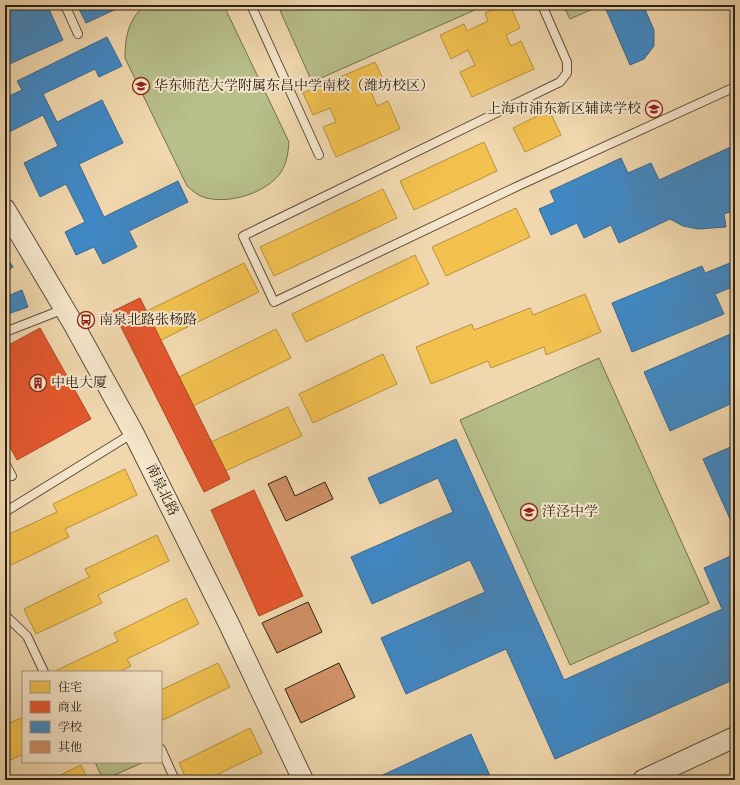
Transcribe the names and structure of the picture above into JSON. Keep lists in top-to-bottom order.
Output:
{
  "streets": {
    "street": ["南泉北路"]
  },
  "places": {
    "school or university": ["华东师范大学附属东昌中学南校（潍坊校区）", "上海市浦东新区辅读学校", "洋泾中学"],
    "bus stop": ["南泉北路张杨路"],
    "building": ["中电大厦"]
  },
  "legend": [
    "住宅",
    "商业",
    "学校",
    "其他"
  ]
}
